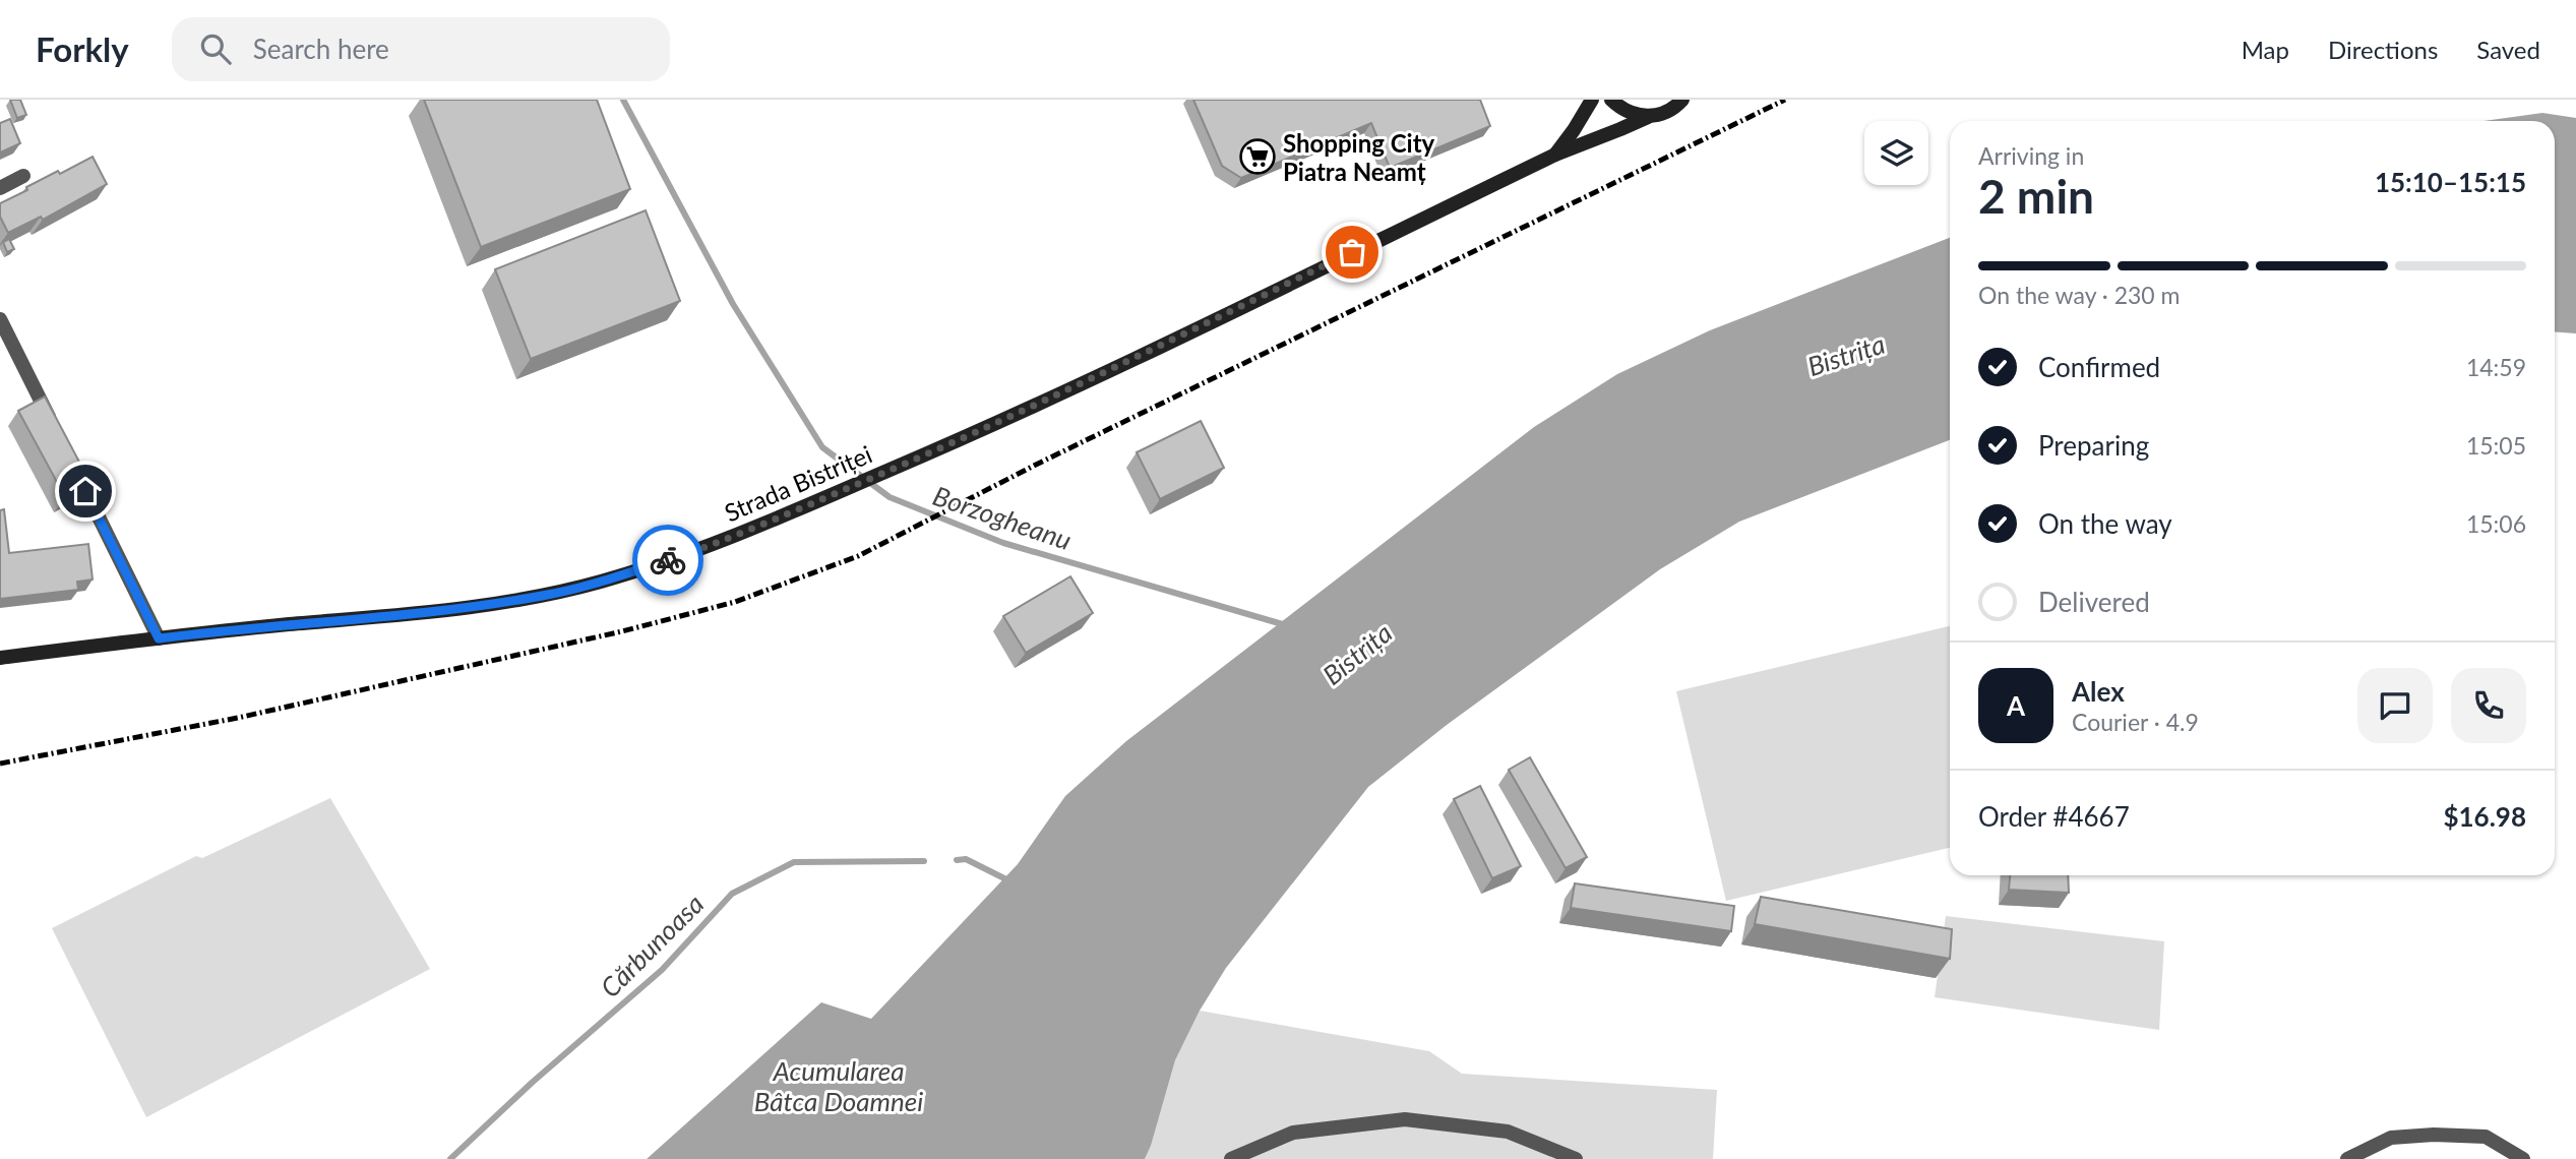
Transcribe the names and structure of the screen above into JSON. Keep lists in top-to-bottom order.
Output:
{
  "streets": {
    "main road": ["Strada Bistriței"]
  },
  "water": [
    "Bistrița",
    "Borzogheanu",
    "Cărbunoasa",
    "Acumularea Bâtca Doamnei"
  ],
  "places": {
    "supermarket": ["Shopping City Piatra Neamț"]
  },
  "page": {
    "header": "Forkly",
    "search": "Search here",
    "nav": ["Map", "Directions", "Saved"],
    "heading": ["2 min", "Arriving in", "15:10–15:15"],
    "panel": [
      "Alex",
      "Courier · 4.9",
      "Order #4667",
      "$16.98"
    ],
    "bar": "On the way · 230 m",
    "list": [
      ["Confirmed", "14:59"],
      ["Preparing", "15:05"],
      ["On the way", "15:06"],
      "Delivered"
    ],
    "round": "A"
  }
}
